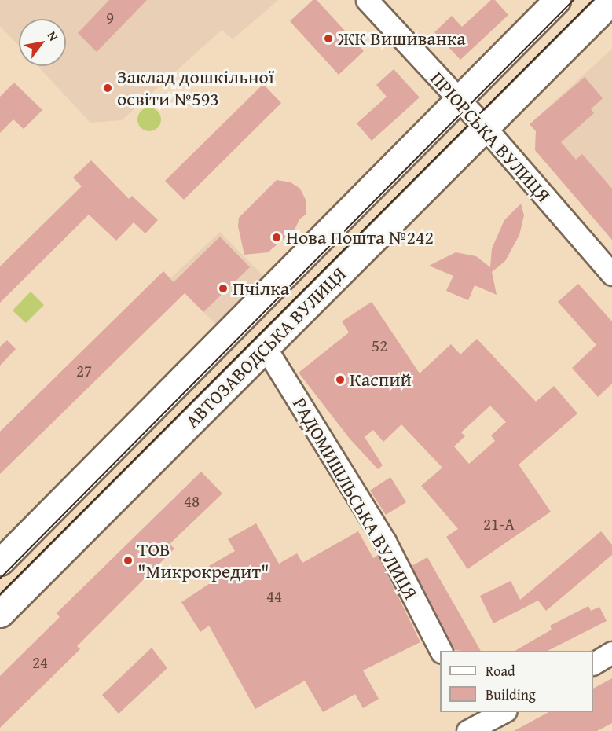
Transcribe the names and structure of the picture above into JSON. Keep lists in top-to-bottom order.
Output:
{
  "streets": {
    "main road": ["АВТОЗАВОДСЬКА ВУЛИЦЯ"],
    "street": ["ПРІОРСЬКА ВУЛИЦЯ", "РАДОМИШЛЬСЬКА ВУЛИЦЯ"]
  },
  "crossings": [
    ["ПРІОРСЬКА ВУЛИЦЯ", "АВТОЗАВОДСЬКА ВУЛИЦЯ"],
    ["АВТОЗАВОДСЬКА ВУЛИЦЯ", "РАДОМИШЛЬСЬКА ВУЛИЦЯ"]
  ],
  "places": [
    "ЖК Вишиванка",
    "Заклад дошкільної освіти №593",
    "Нова Пошта №242",
    "Пчілка",
    "Каспий",
    "ТОВ \"Микрокредит\""
  ],
  "house_numbers": [
    "9",
    "52",
    "27",
    "48",
    "21-А",
    "44",
    "24"
  ],
  "legend": ["Road", "Building"],
  "north": "top right"
}
